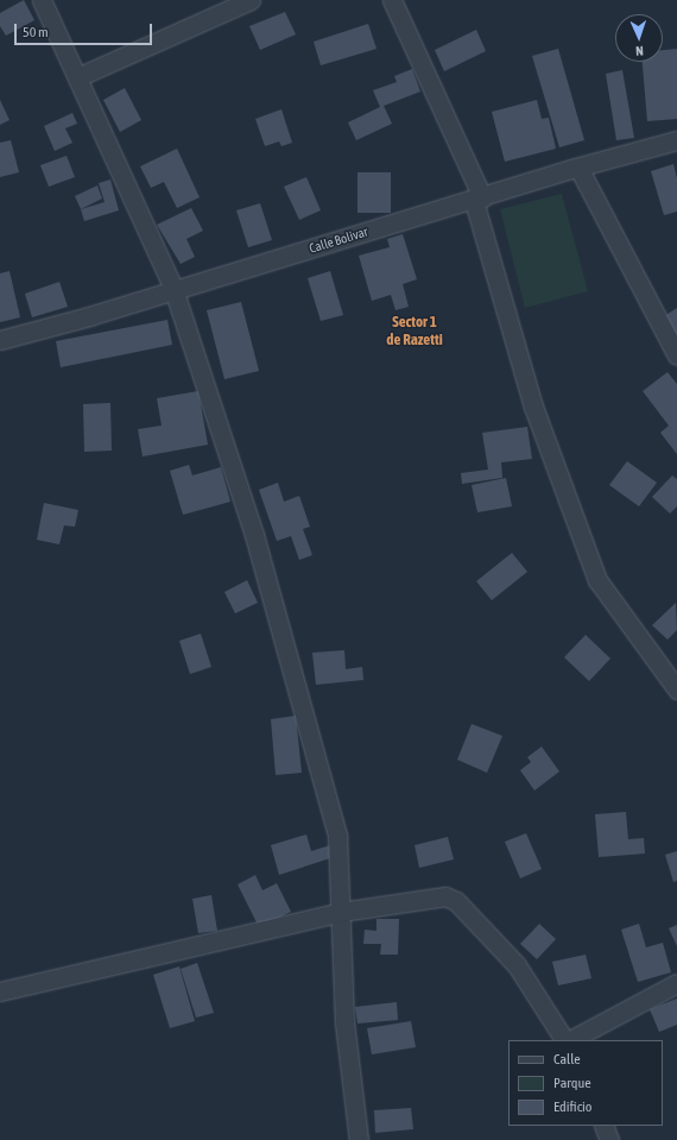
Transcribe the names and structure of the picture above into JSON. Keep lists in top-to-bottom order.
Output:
{
  "streets": {
    "street": ["Calle Bolivar"]
  },
  "districts": ["Sector 1 de Razetti"],
  "legend": ["Calle", "Parque", "Edificio"],
  "scale_bar": "50 m",
  "north": "bottom"
}
